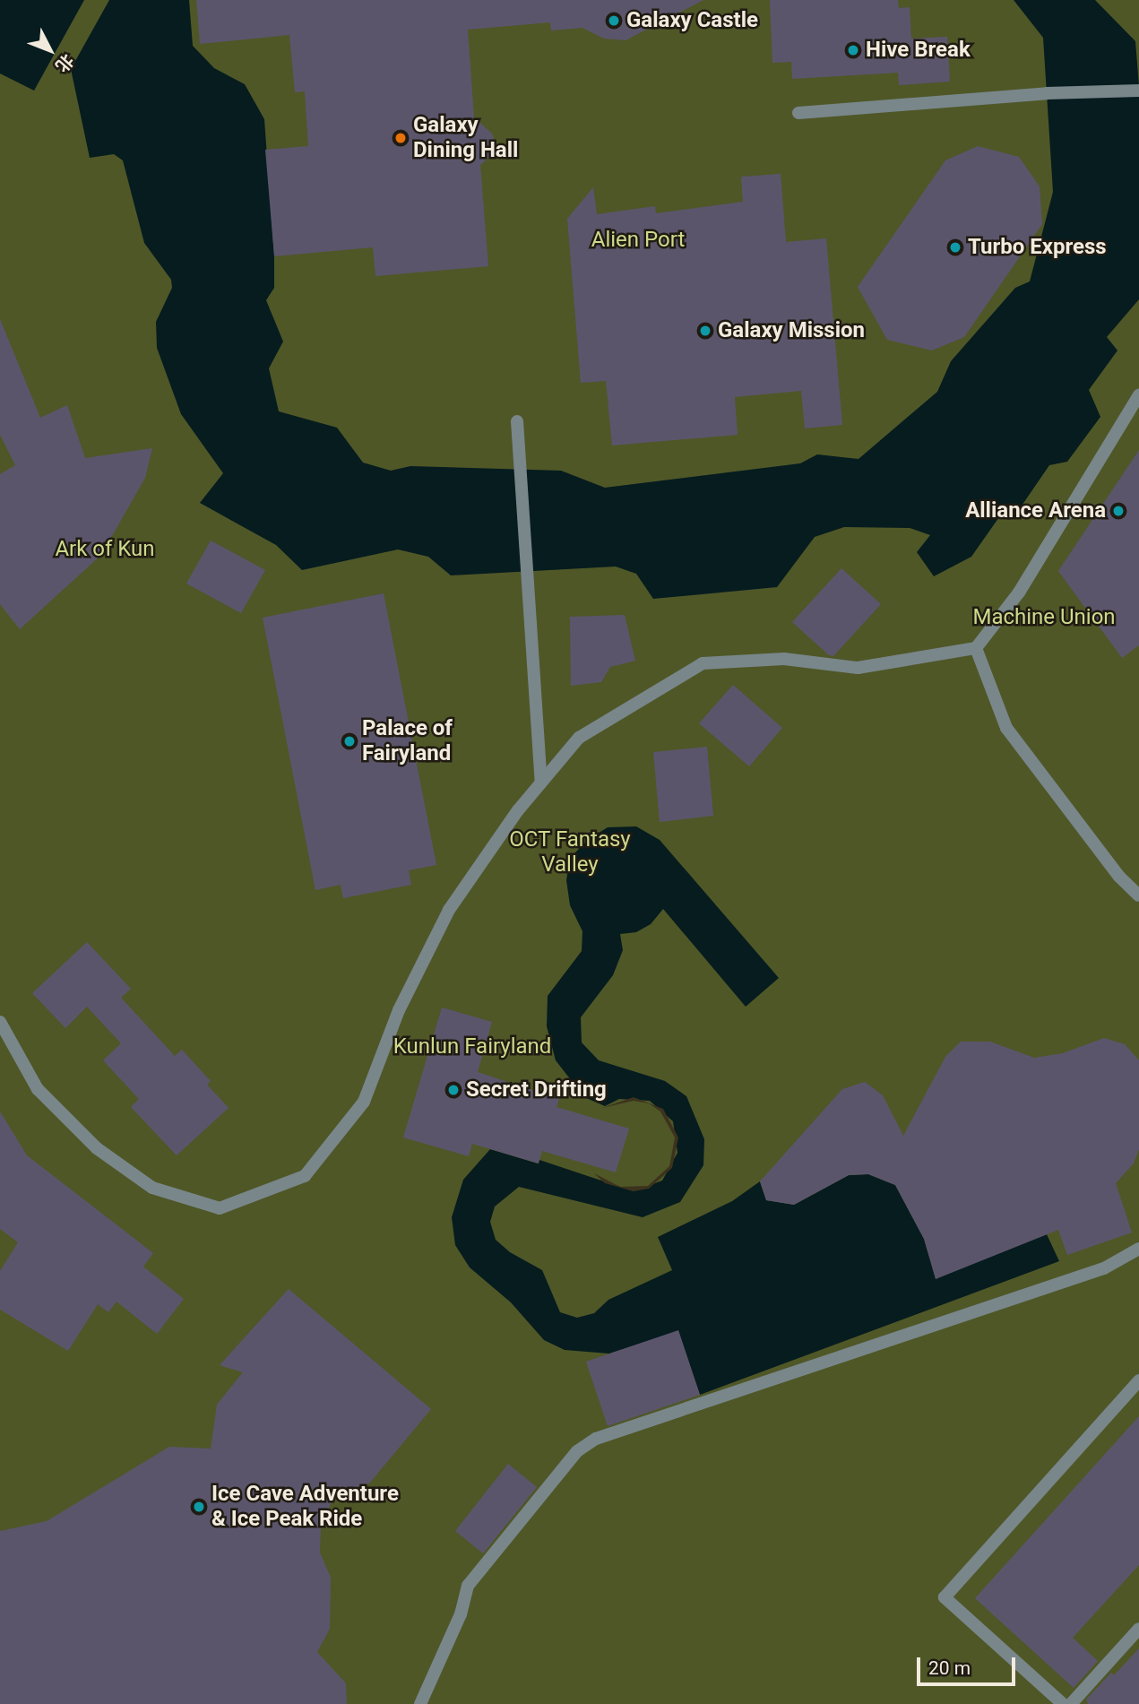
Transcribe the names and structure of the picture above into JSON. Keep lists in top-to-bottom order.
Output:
{
  "parks": [
    "Alien Port",
    "Ark of Kun",
    "Machine Union",
    "OCT Fantasy Valley",
    "Kunlun Fairyland"
  ],
  "places": [
    "Galaxy Castle",
    "Hive Break",
    "Galaxy Dining Hall",
    "Turbo Express",
    "Galaxy Mission",
    "Alliance Arena",
    "Palace of Fairyland",
    "Secret Drifting",
    "Ice Cave Adventure & Ice Peak Ride"
  ],
  "scale_bar": "20 m",
  "north": "bottom right"
}
